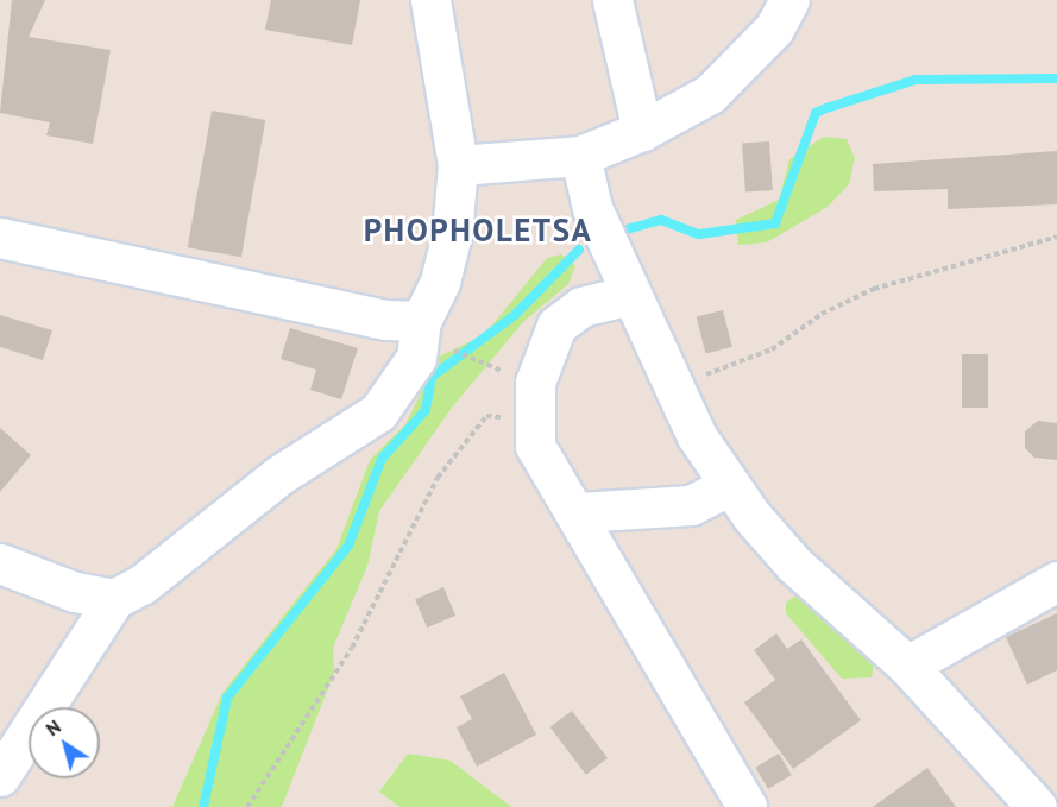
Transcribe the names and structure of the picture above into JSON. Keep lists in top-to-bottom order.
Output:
{
  "districts": ["PHOPHOLETSA"],
  "north": "top left"
}
